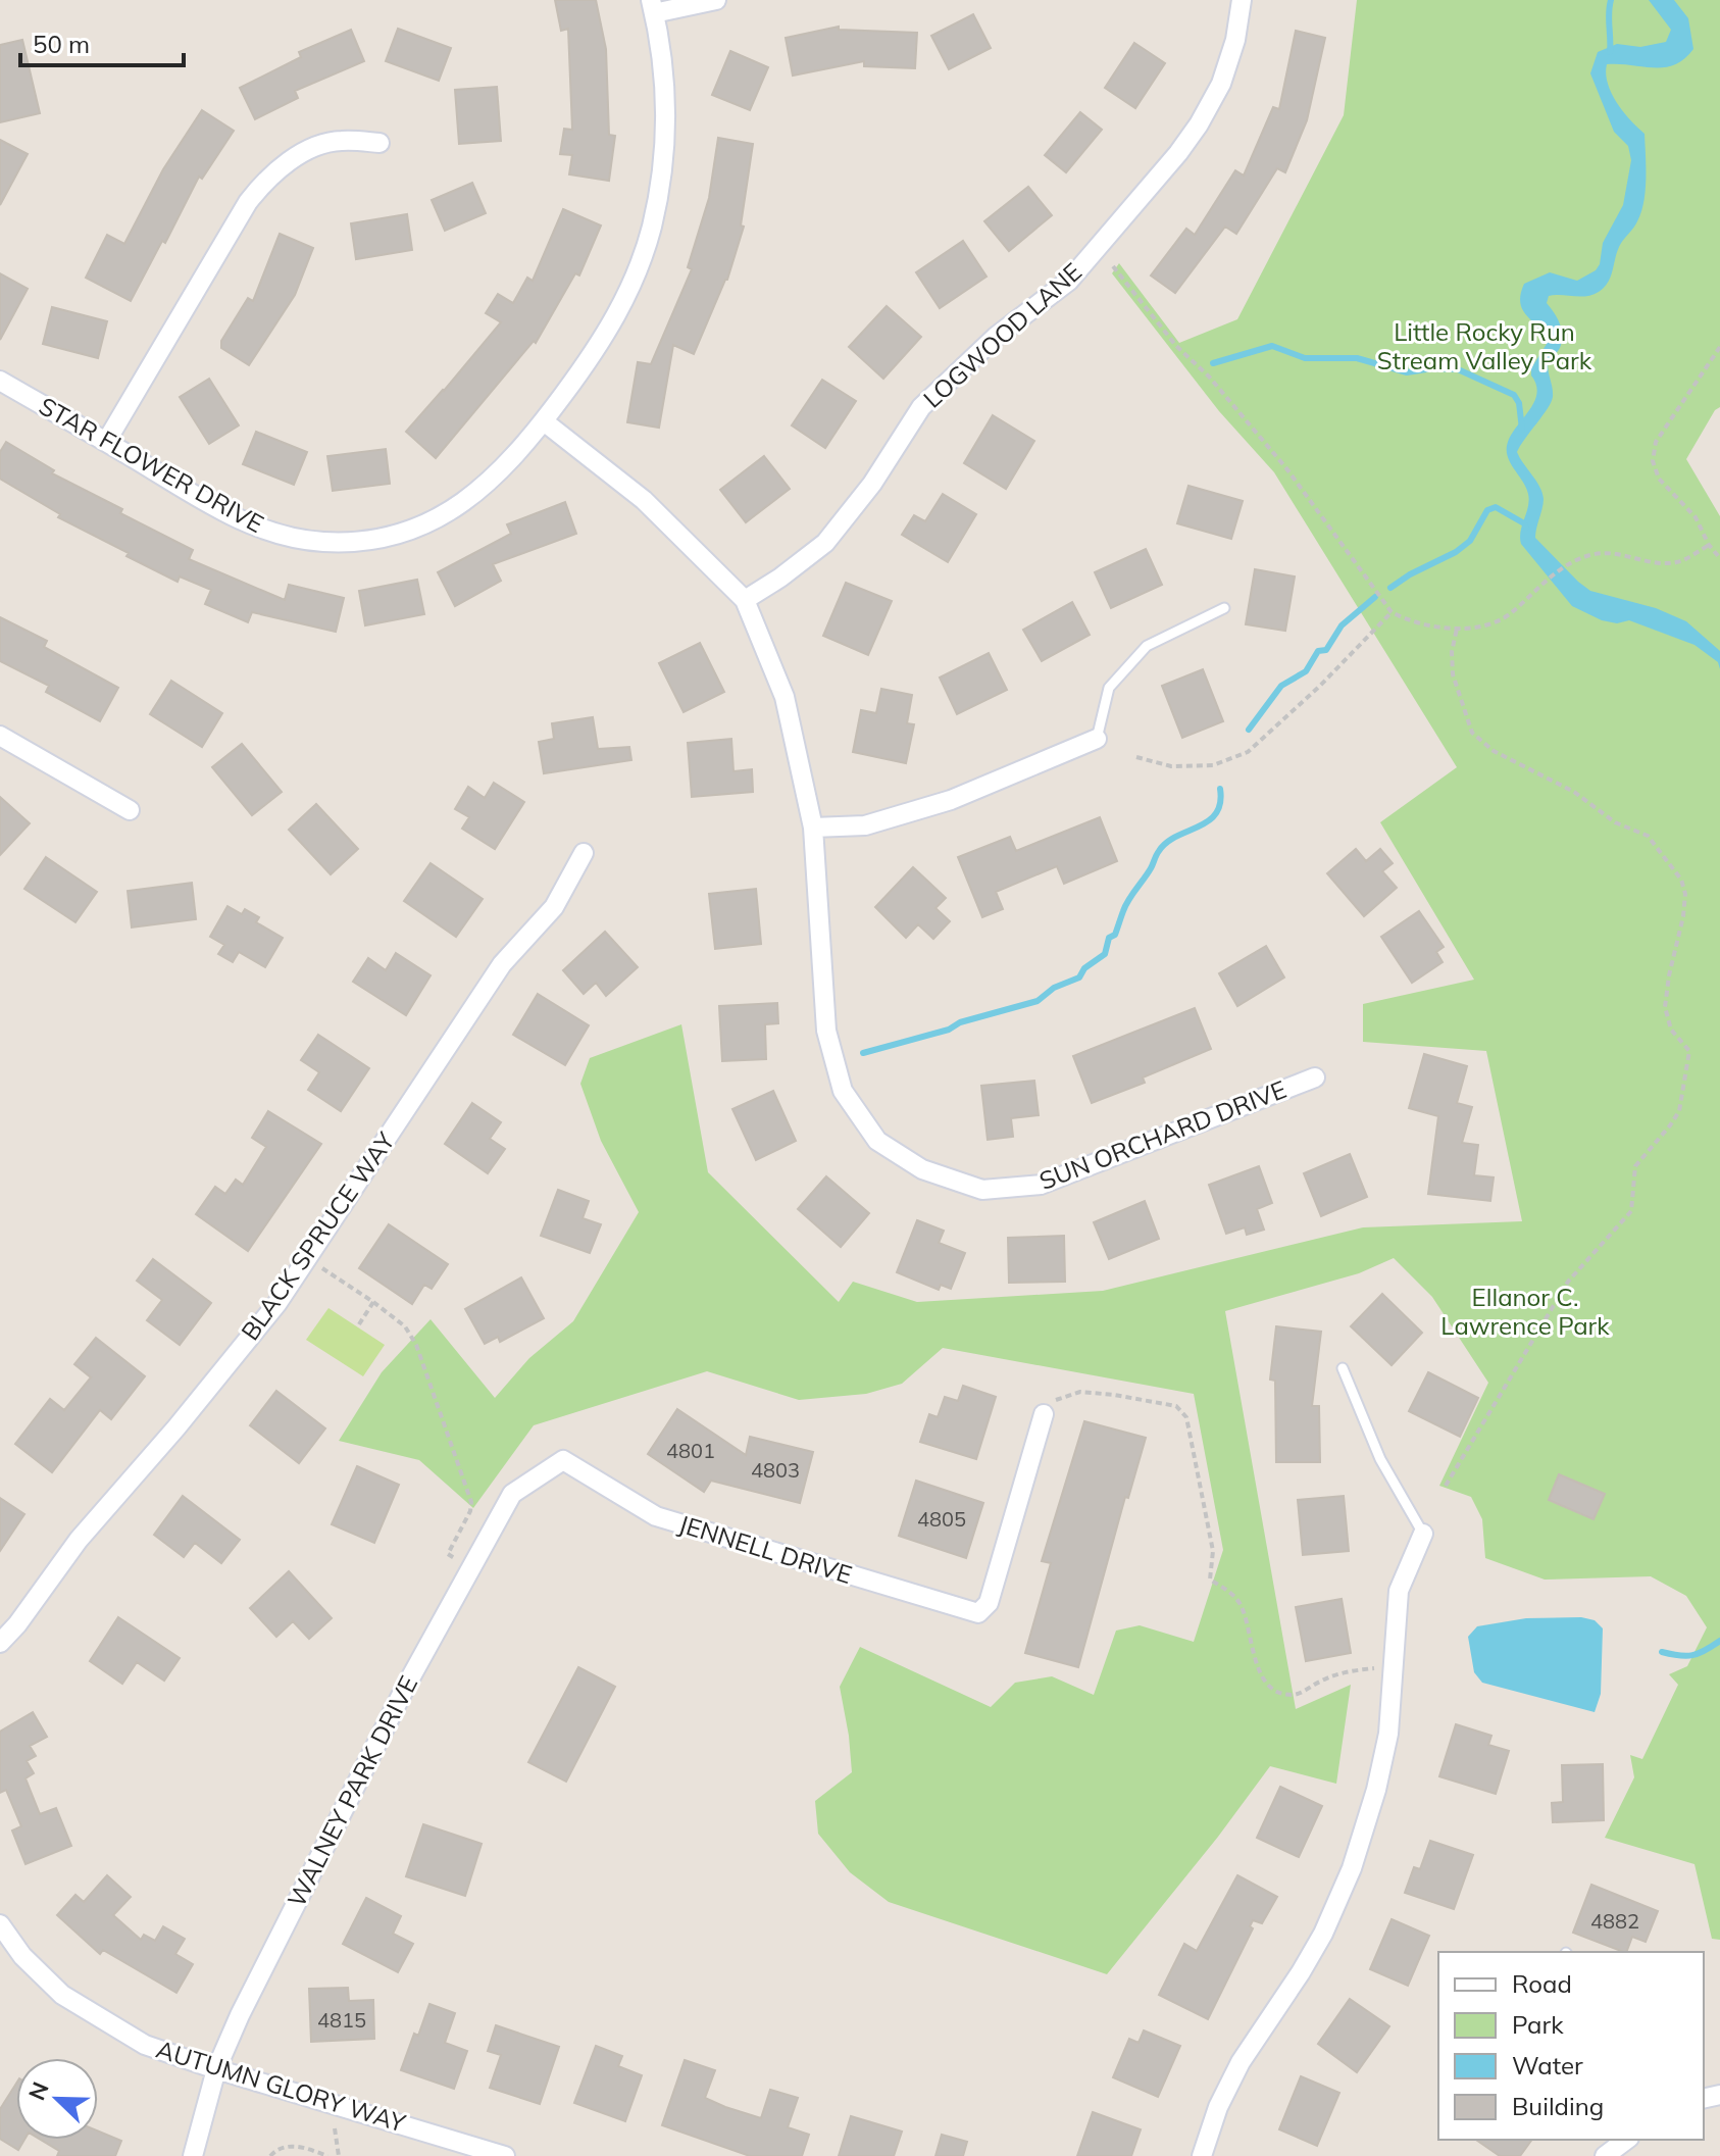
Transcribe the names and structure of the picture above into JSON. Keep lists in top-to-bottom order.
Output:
{
  "streets": {
    "street": [
      "LOGWOOD LANE",
      "STAR FLOWER DRIVE",
      "SUN ORCHARD DRIVE",
      "BLACK SPRUCE WAY",
      "JENNELL DRIVE",
      "WALNEY PARK DRIVE",
      "AUTUMN GLORY WAY"
    ]
  },
  "crossings": [
    ["LOGWOOD LANE", "SUN ORCHARD DRIVE"],
    ["STAR FLOWER DRIVE", "SUN ORCHARD DRIVE"],
    ["JENNELL DRIVE", "WALNEY PARK DRIVE"],
    ["WALNEY PARK DRIVE", "AUTUMN GLORY WAY"]
  ],
  "parks": ["Little Rocky Run Stream Valley Park", "Ellanor C. Lawrence Park"],
  "house_numbers": [
    "4801",
    "4803",
    "4805",
    "4882",
    "4815"
  ],
  "legend": [
    "Road",
    "Park",
    "Water",
    "Building"
  ],
  "scale_bar": "50 m",
  "north": "top left"
}
